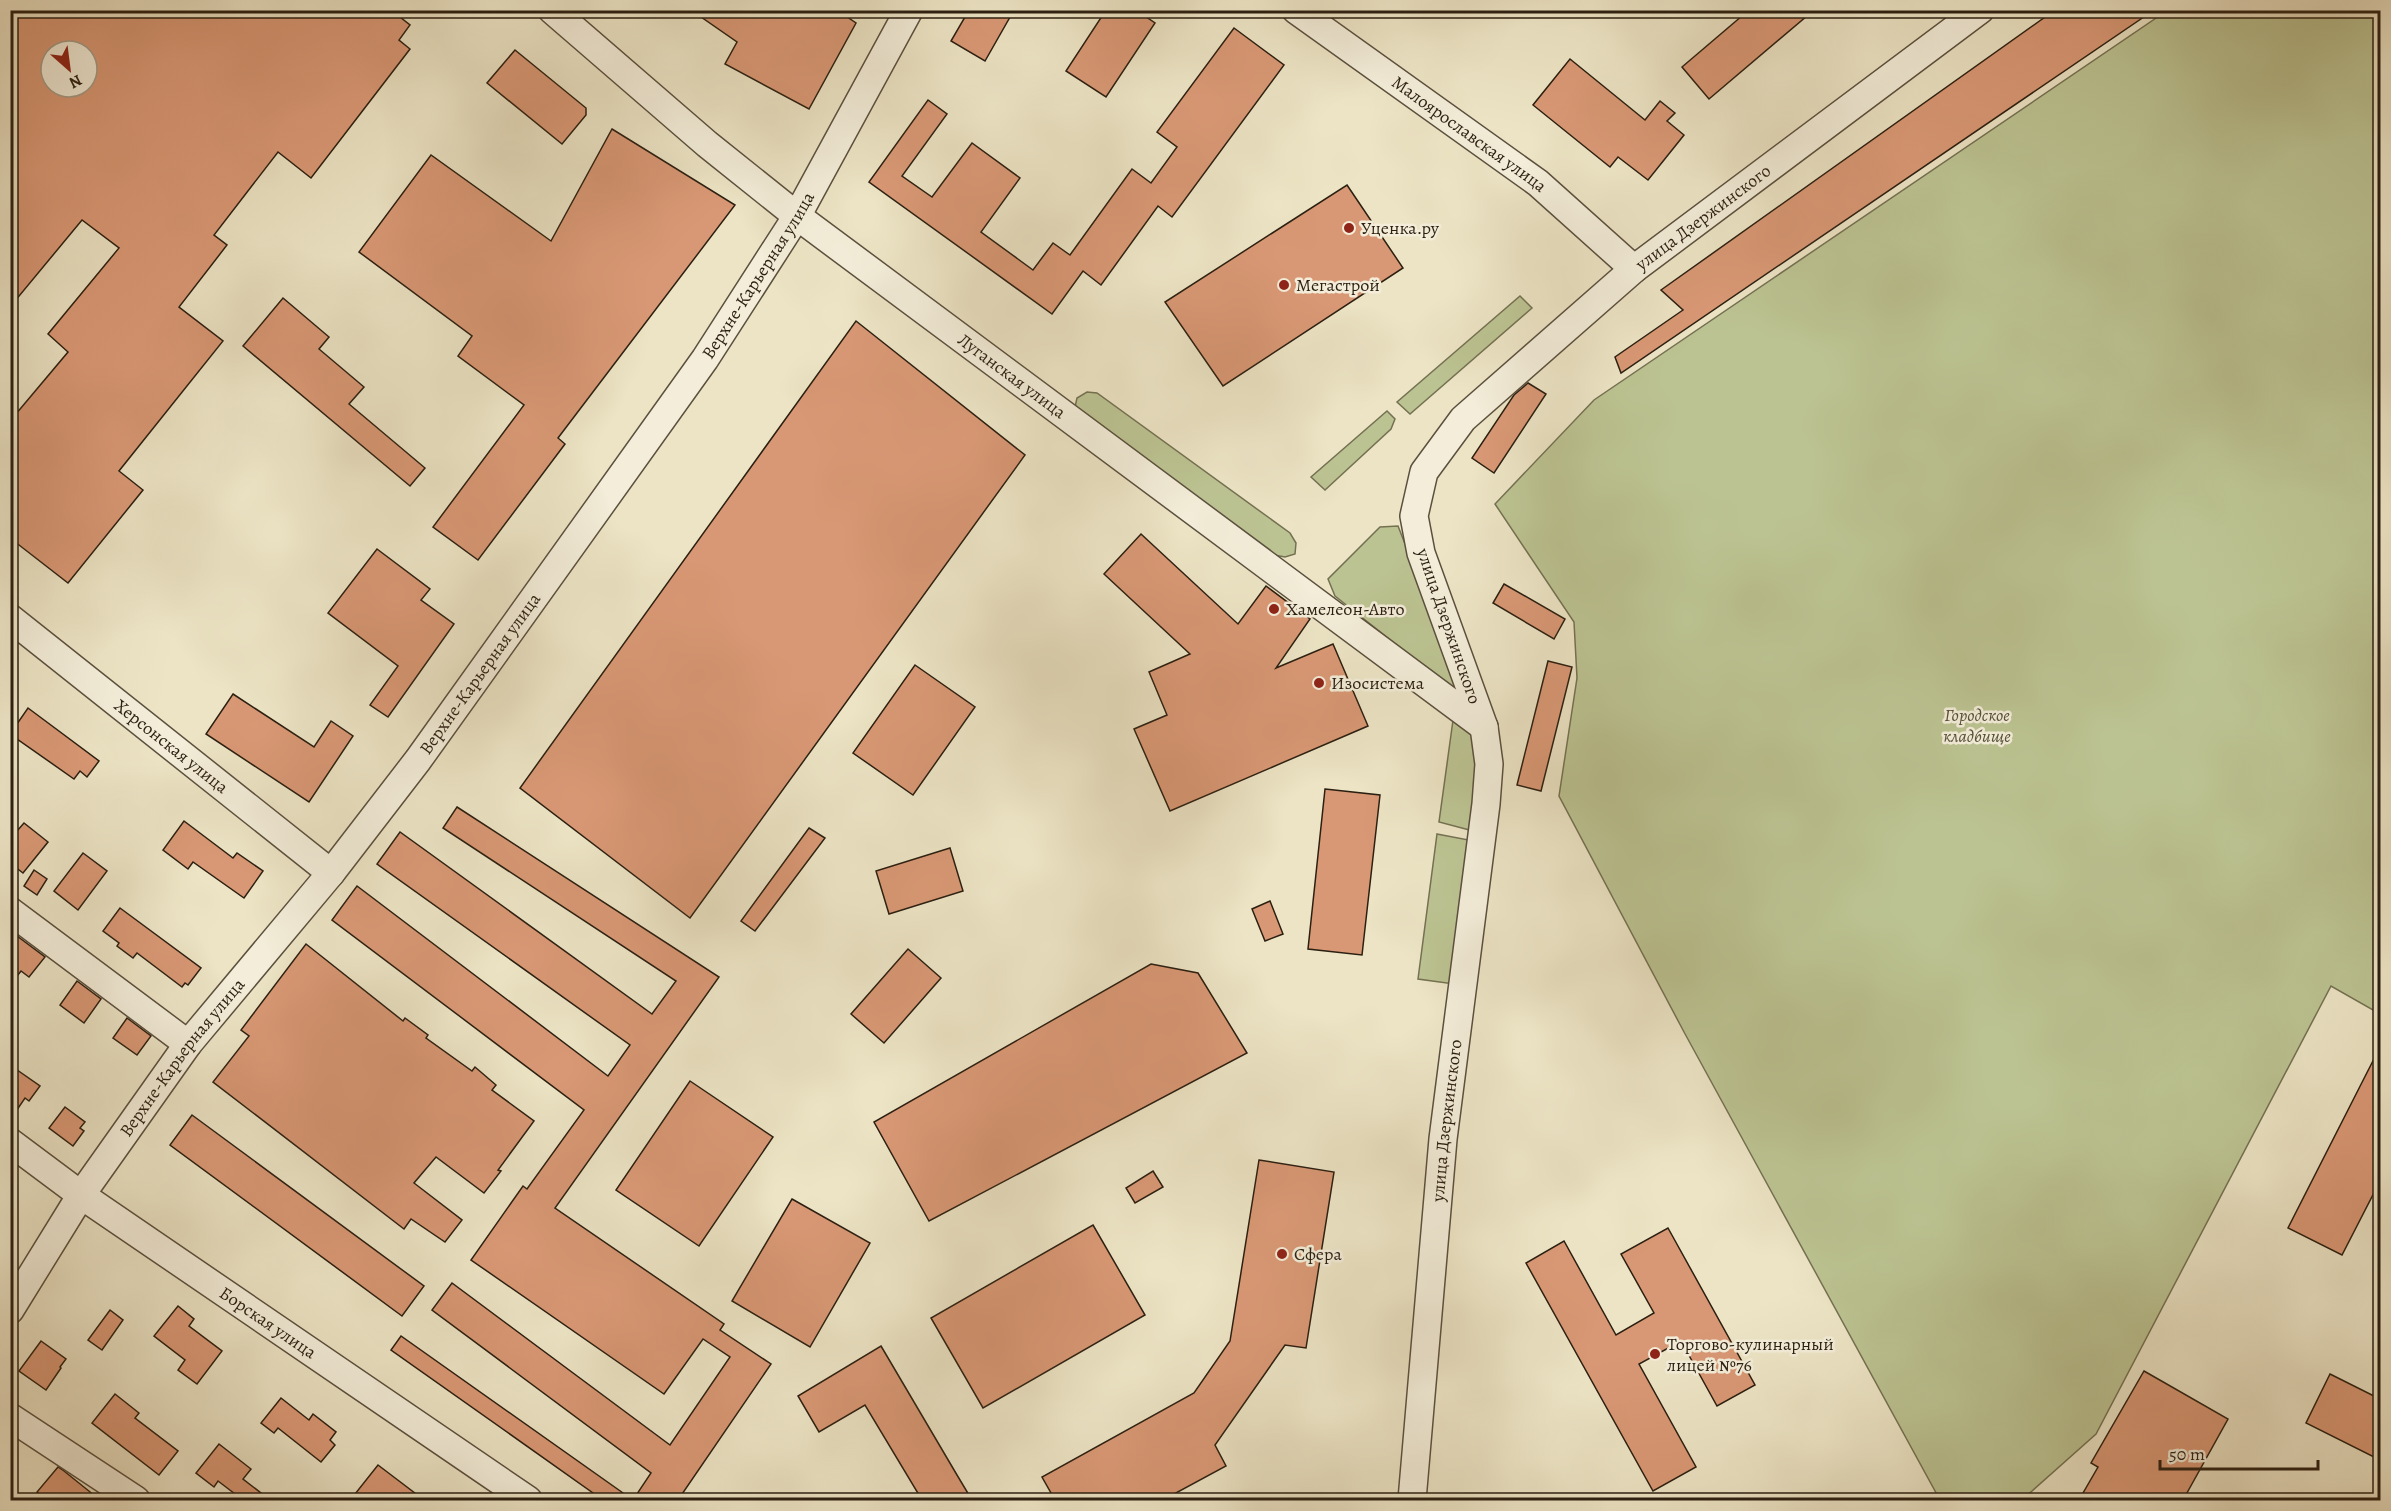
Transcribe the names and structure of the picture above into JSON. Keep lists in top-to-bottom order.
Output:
{
  "streets": {
    "street": [
      "Малоярославская улица",
      "улица Дзержинского",
      "Верхне-Карьерная улица",
      "Луганская улица",
      "Херсонская улица",
      "Борская улица"
    ]
  },
  "crossings": [
    ["Малоярославская улица", "улица Дзержинского"],
    ["улица Дзержинского", "Луганская улица"],
    ["Верхне-Карьерная улица", "Луганская улица"],
    ["Верхне-Карьерная улица", "Херсонская улица"],
    ["Верхне-Карьерная улица", "Борская улица"]
  ],
  "parks": ["Городское кладбище"],
  "places": [
    "Уценка.ру",
    "Мегастрой",
    "Хамелеон-Авто",
    "Изосистема",
    "Сфера",
    "Торгово-кулинарный лицей №76"
  ],
  "scale_bar": "50 m",
  "north": "bottom right"
}
